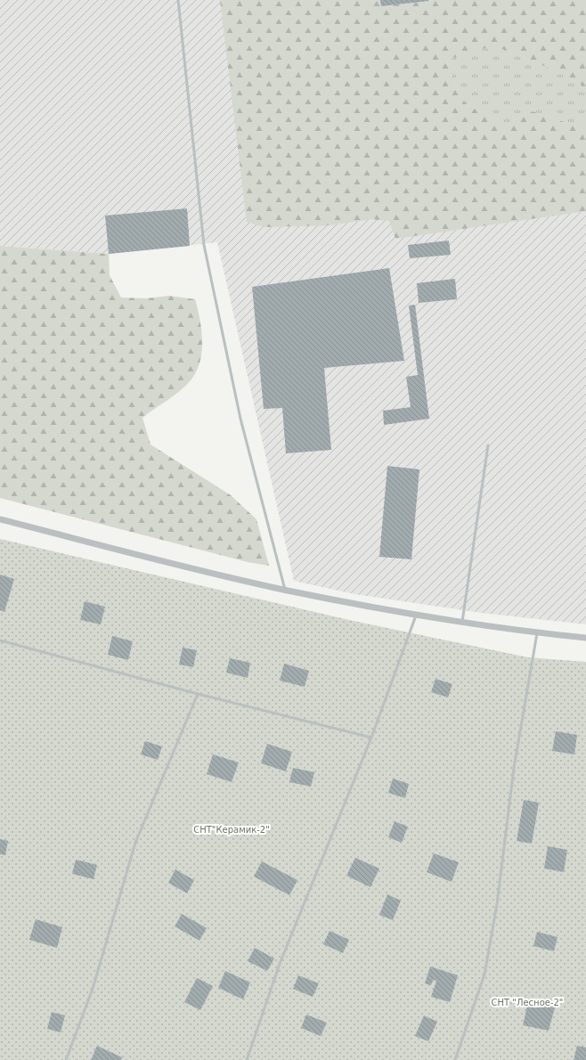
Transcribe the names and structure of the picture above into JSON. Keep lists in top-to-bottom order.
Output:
{
  "parks": ["СНТ\"Керамик-2\"", "СНТ \"Лесное-2\""]
}
